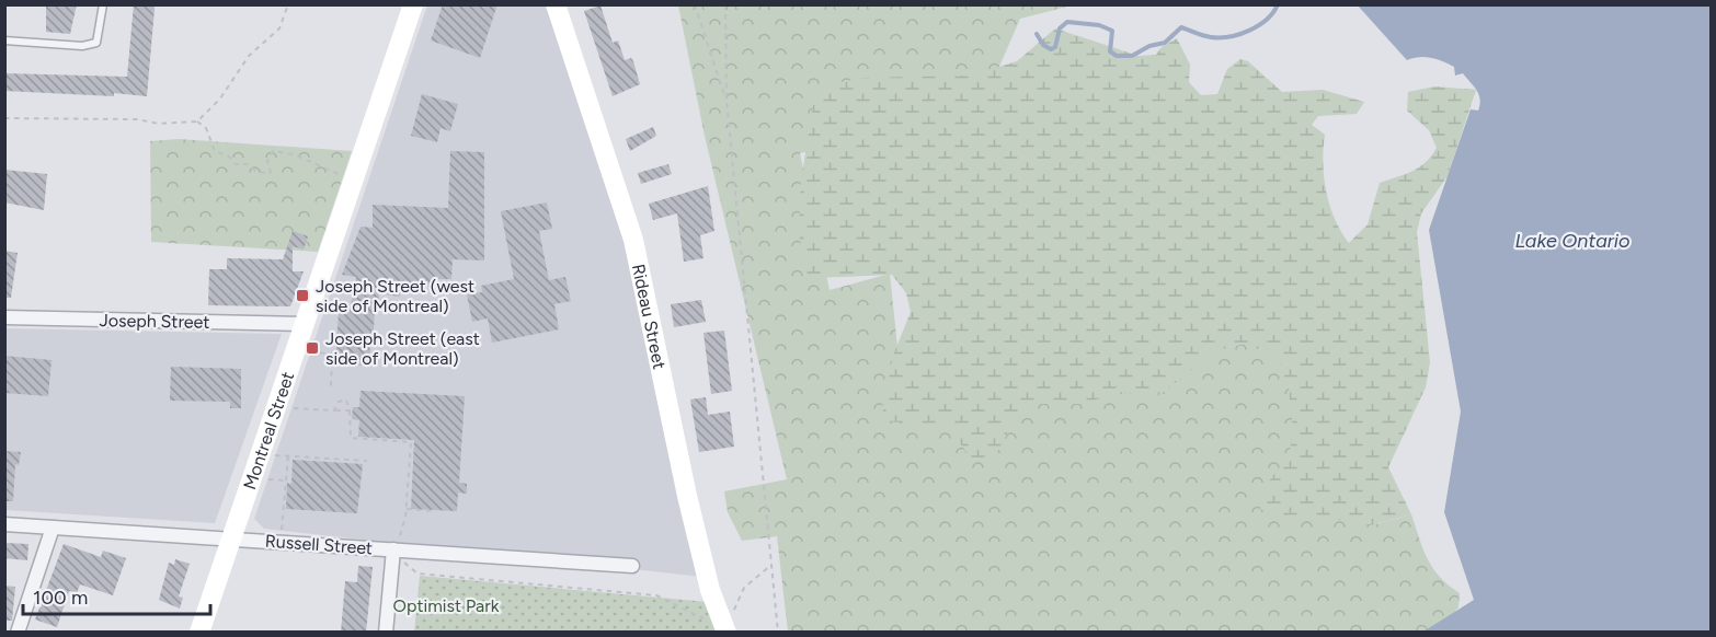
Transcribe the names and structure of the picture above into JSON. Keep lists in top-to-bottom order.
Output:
{
  "streets": {
    "main road": ["Rideau Street", "Montreal Street"],
    "street": ["Joseph Street", "Russell Street"]
  },
  "crossings": [
    ["Joseph Street", "Montreal Street"],
    ["Montreal Street", "Russell Street"]
  ],
  "water": ["Lake Ontario"],
  "parks": ["Optimist Park"],
  "places": {
    "transit": ["Joseph Street (west side of Montreal)", "Joseph Street (east side of Montreal)"]
  },
  "scale_bar": "100 m"
}
